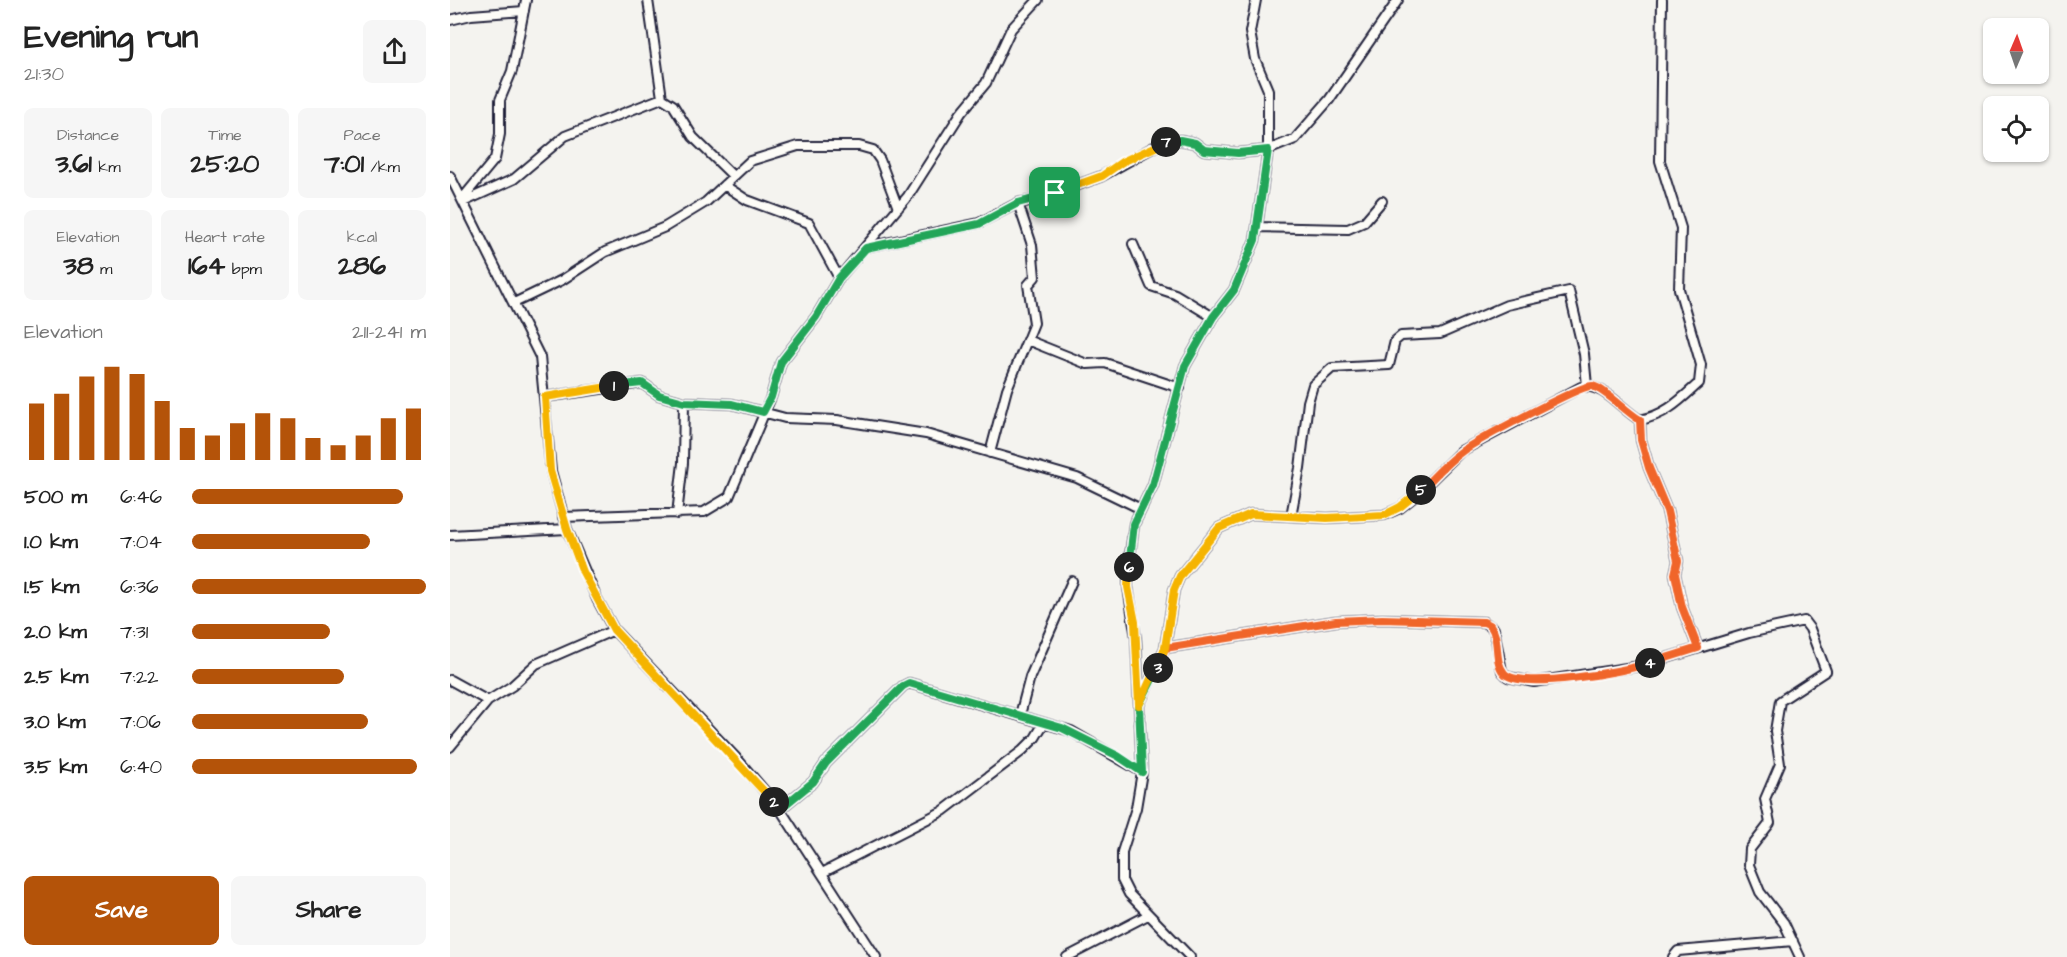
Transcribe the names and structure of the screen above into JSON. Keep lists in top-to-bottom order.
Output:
{
  "north": "top",
  "page": {
    "heading": ["Evening run", "21:30"],
    "stats": [
      ["Distance", "3.61 km"],
      ["Time", "25:20"],
      ["Pace", "7:01 /km"],
      ["Elevation", "38 m"],
      ["Heart rate", "164 bpm"],
      ["kcal", "286"]
    ],
    "pins": [
      "7",
      "1",
      "5",
      "6",
      "4",
      "3",
      "2"
    ],
    "chart": ["Elevation", "211–241 m"],
    "list": [
      {
        "name": "500 m",
        "note": "6:46"
      },
      {
        "name": "1.0 km",
        "note": "7:04"
      },
      {
        "name": "1.5 km",
        "note": "6:36"
      },
      {
        "name": "2.0 km",
        "note": "7:31"
      },
      {
        "name": "2.5 km",
        "note": "7:22"
      },
      {
        "name": "3.0 km",
        "note": "7:06"
      },
      {
        "name": "3.5 km",
        "note": "6:40"
      }
    ],
    "buttons": ["Save", "Share"]
  }
}
